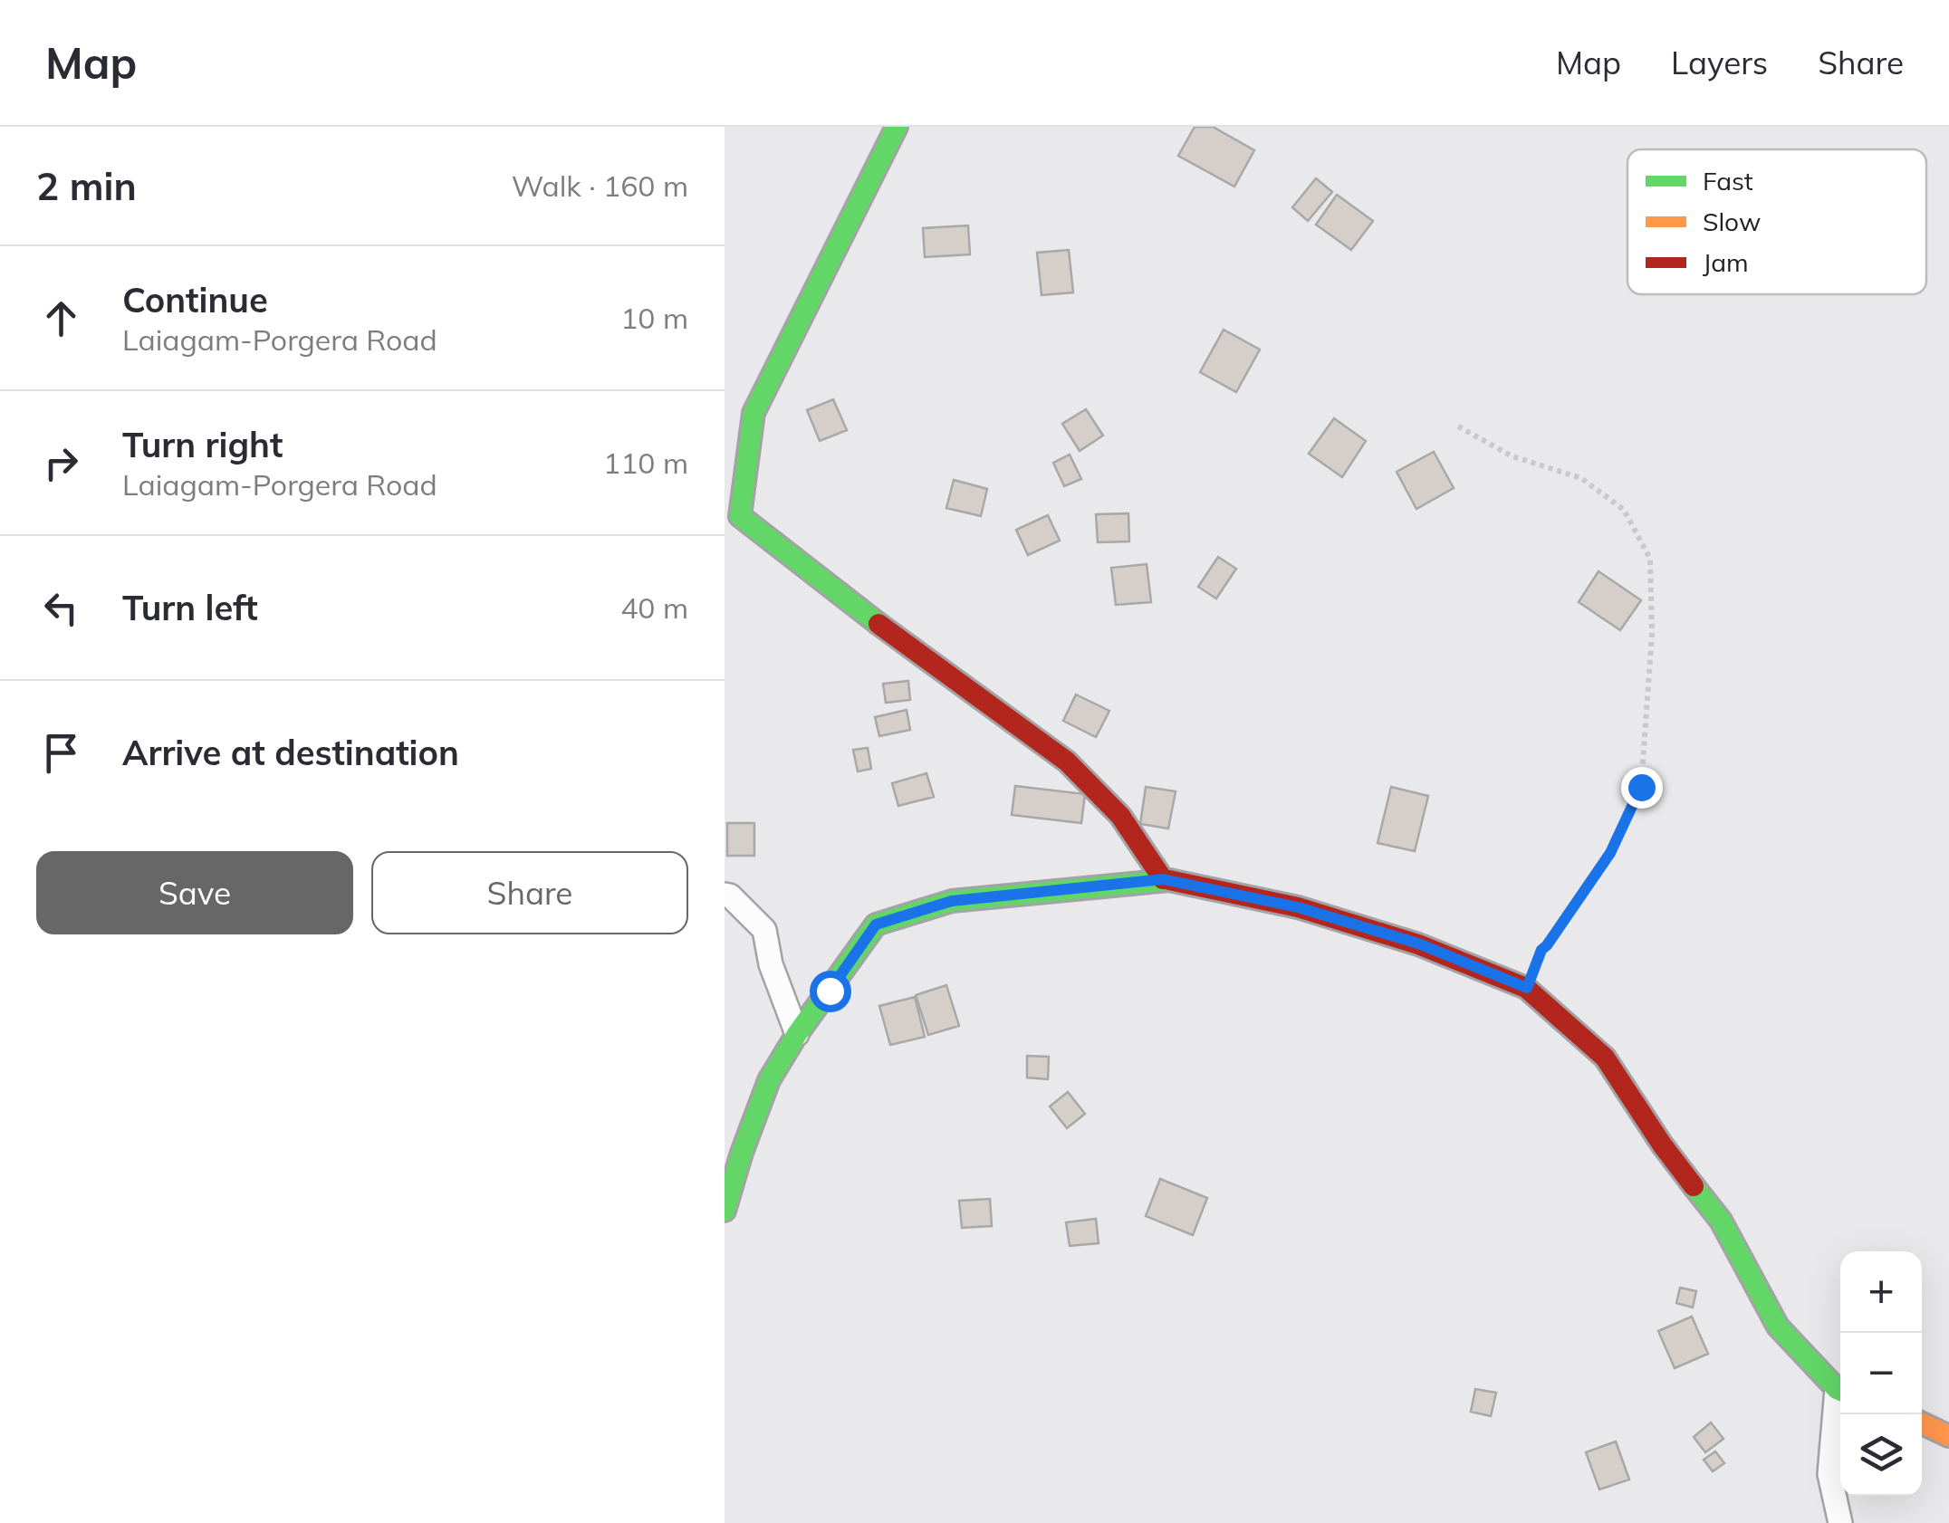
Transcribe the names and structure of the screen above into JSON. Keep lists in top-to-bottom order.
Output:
{
  "legend": ["Fast", "Slow", "Jam"],
  "page": {
    "header": "Map",
    "nav": ["Map", "Layers", "Share"],
    "heading": ["2 min", "Walk · 160 m"],
    "list": [
      ["Continue", "Laiagam-Porgera Road", "10 m"],
      ["Turn right", "Laiagam-Porgera Road", "110 m"],
      ["Turn left", "40 m"],
      "Arrive at destination"
    ],
    "buttons": ["Save", "Share"],
    "map_buttons": ["+", "−"]
  }
}
